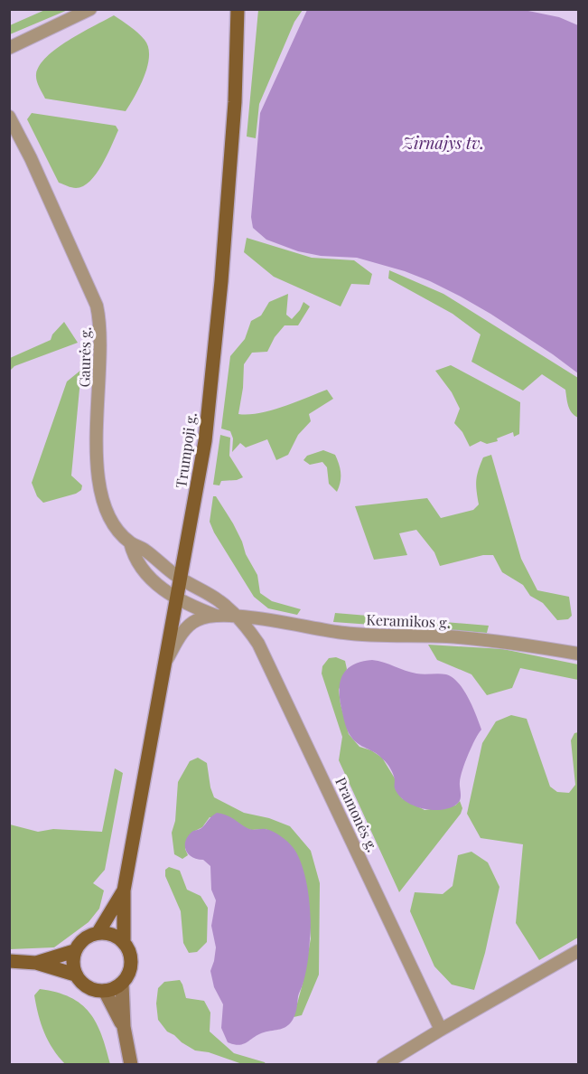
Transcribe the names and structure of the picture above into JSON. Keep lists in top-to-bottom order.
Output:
{
  "streets": {
    "main road": ["Trumpoji g."],
    "street": ["Gaurės g.", "Keramikos g.", "Pramonės g."]
  },
  "crossings": [
    ["Gaurės g.", "Trumpoji g."],
    ["Gaurės g.", "Pramonės g."],
    ["Trumpoji g.", "Pramonės g."],
    ["Keramikos g.", "Pramonės g."]
  ],
  "water": ["Zirnajys tv."]
}
